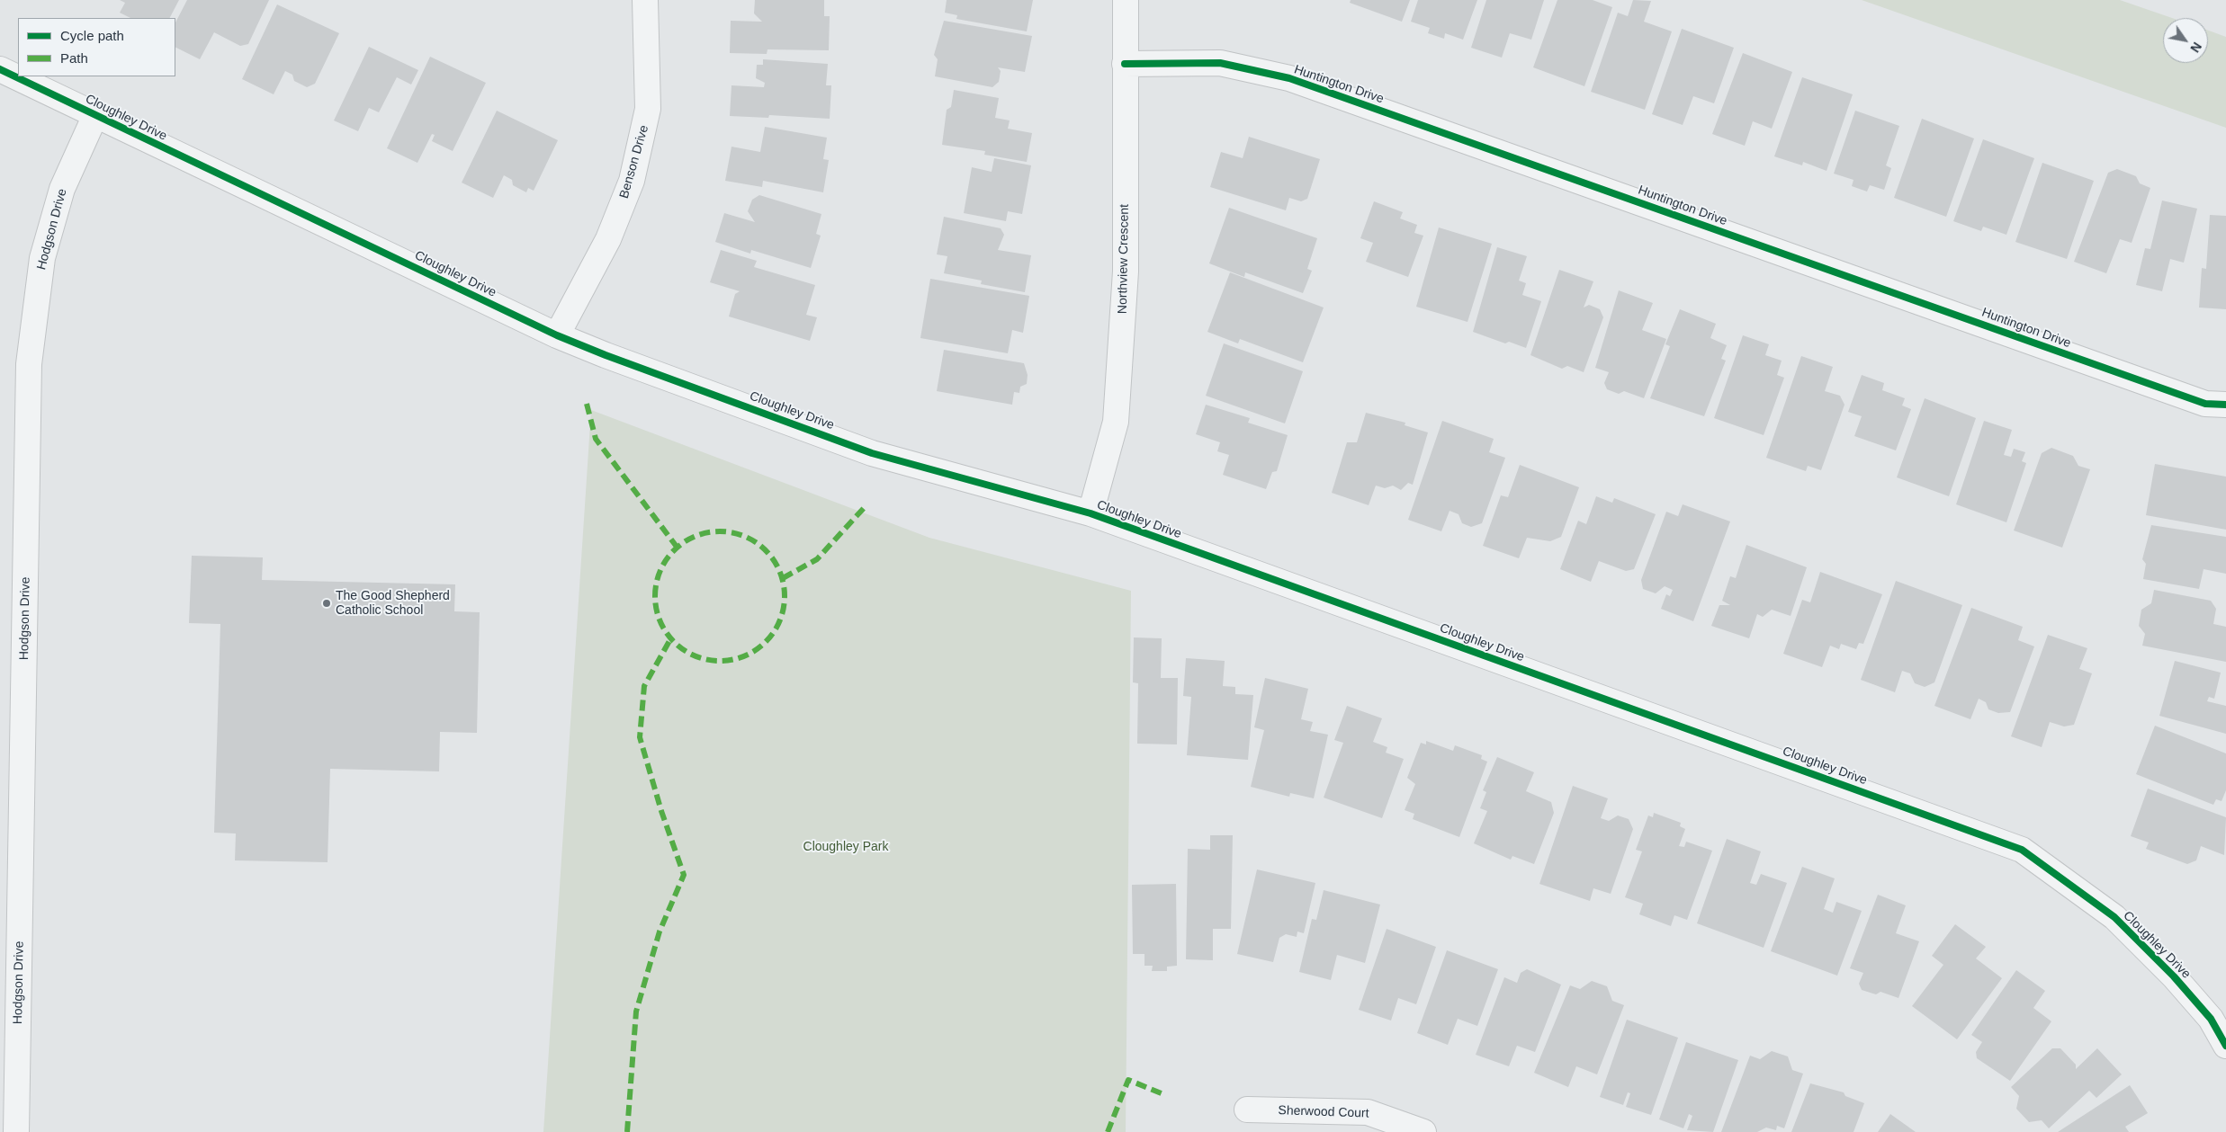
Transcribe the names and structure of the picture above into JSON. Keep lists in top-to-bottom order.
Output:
{
  "streets": {
    "street": [
      "Huntington Drive",
      "Cloughley Drive",
      "Benson Drive",
      "Hodgson Drive",
      "Northview Crescent",
      "Sherwood Court"
    ]
  },
  "crossings": [
    ["Huntington Drive", "Northview Crescent"],
    ["Cloughley Drive", "Benson Drive"],
    ["Cloughley Drive", "Hodgson Drive"],
    ["Cloughley Drive", "Northview Crescent"]
  ],
  "parks": ["Cloughley Park"],
  "places": ["The Good Shepherd Catholic School"],
  "legend": ["Cycle path", "Path"],
  "north": "bottom right"
}
